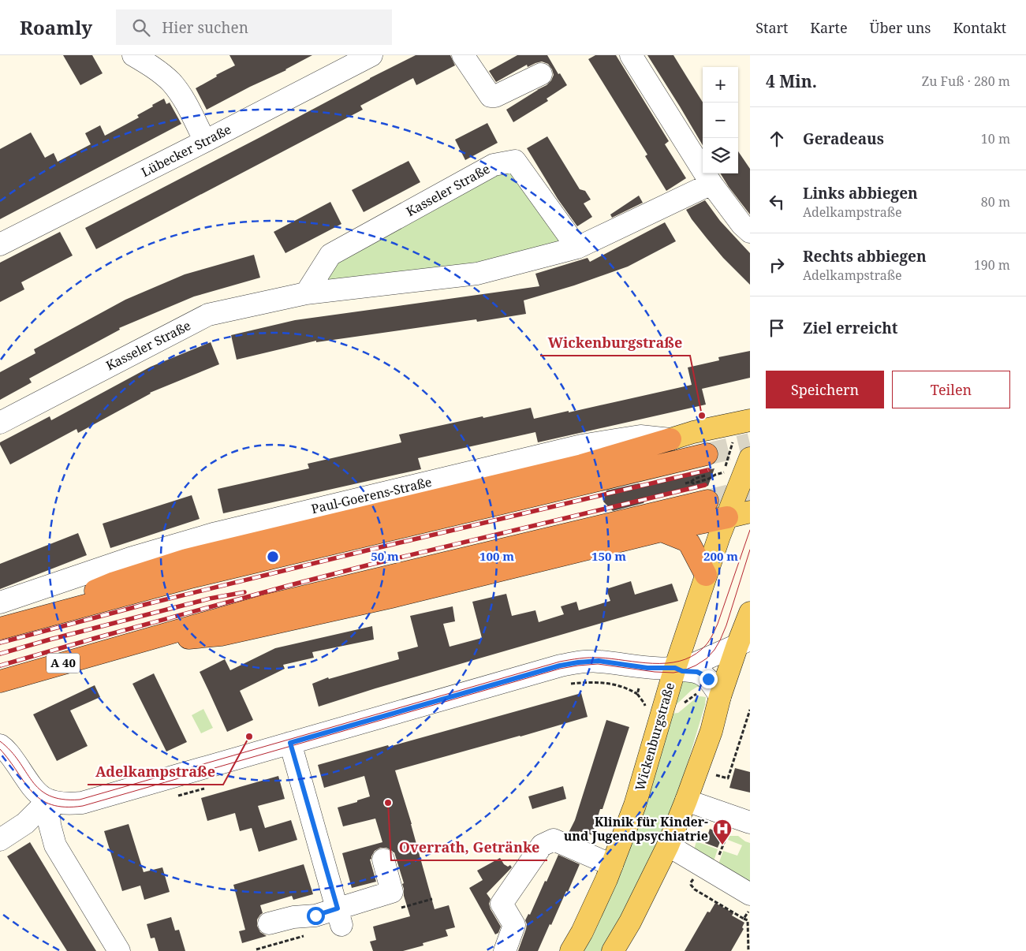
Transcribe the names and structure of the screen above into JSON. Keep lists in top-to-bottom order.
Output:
{
  "streets": {
    "highway": ["A 40"],
    "main road": ["Paul-Goerens-Straße", "Wickenburgstraße"],
    "street": ["Lübecker Straße", "Kasseler Straße"]
  },
  "places": {
    "other": ["Wickenburgstraße", "Adelkampstraße", "Overrath, Getränke"],
    "hospital": ["Klinik für Kinder- und Jugendpsychiatrie"]
  },
  "page": {
    "header": "Roamly",
    "search": "Hier suchen",
    "nav": [
      "Start",
      "Karte",
      "Über uns",
      "Kontakt"
    ],
    "heading": ["4 Min.", "Zu Fuß · 280 m"],
    "map_buttons": ["+", "−"],
    "list": [
      ["Geradeaus", "10 m"],
      ["Links abbiegen", "Adelkampstraße", "80 m"],
      ["Rechts abbiegen", "Adelkampstraße", "190 m"],
      "Ziel erreicht"
    ],
    "buttons": ["Speichern", "Teilen"]
  },
  "rings": [
    "50 m",
    "100 m",
    "150 m",
    "200 m"
  ]
}
